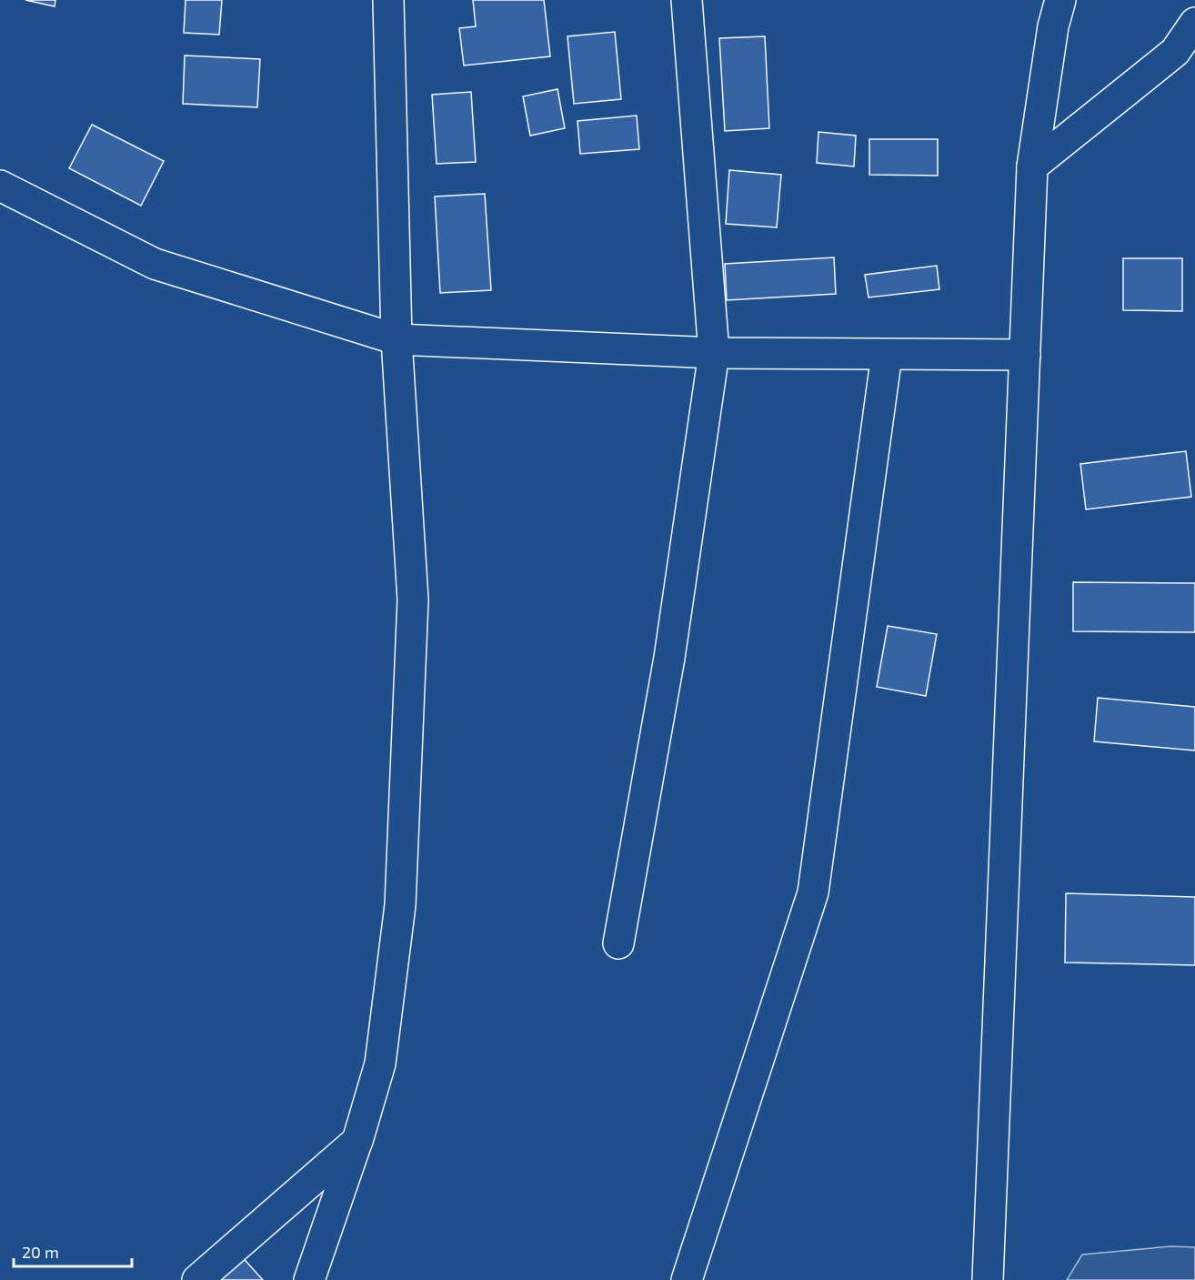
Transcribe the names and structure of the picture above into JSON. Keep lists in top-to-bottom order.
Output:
{
  "scale_bar": "20 m"
}
